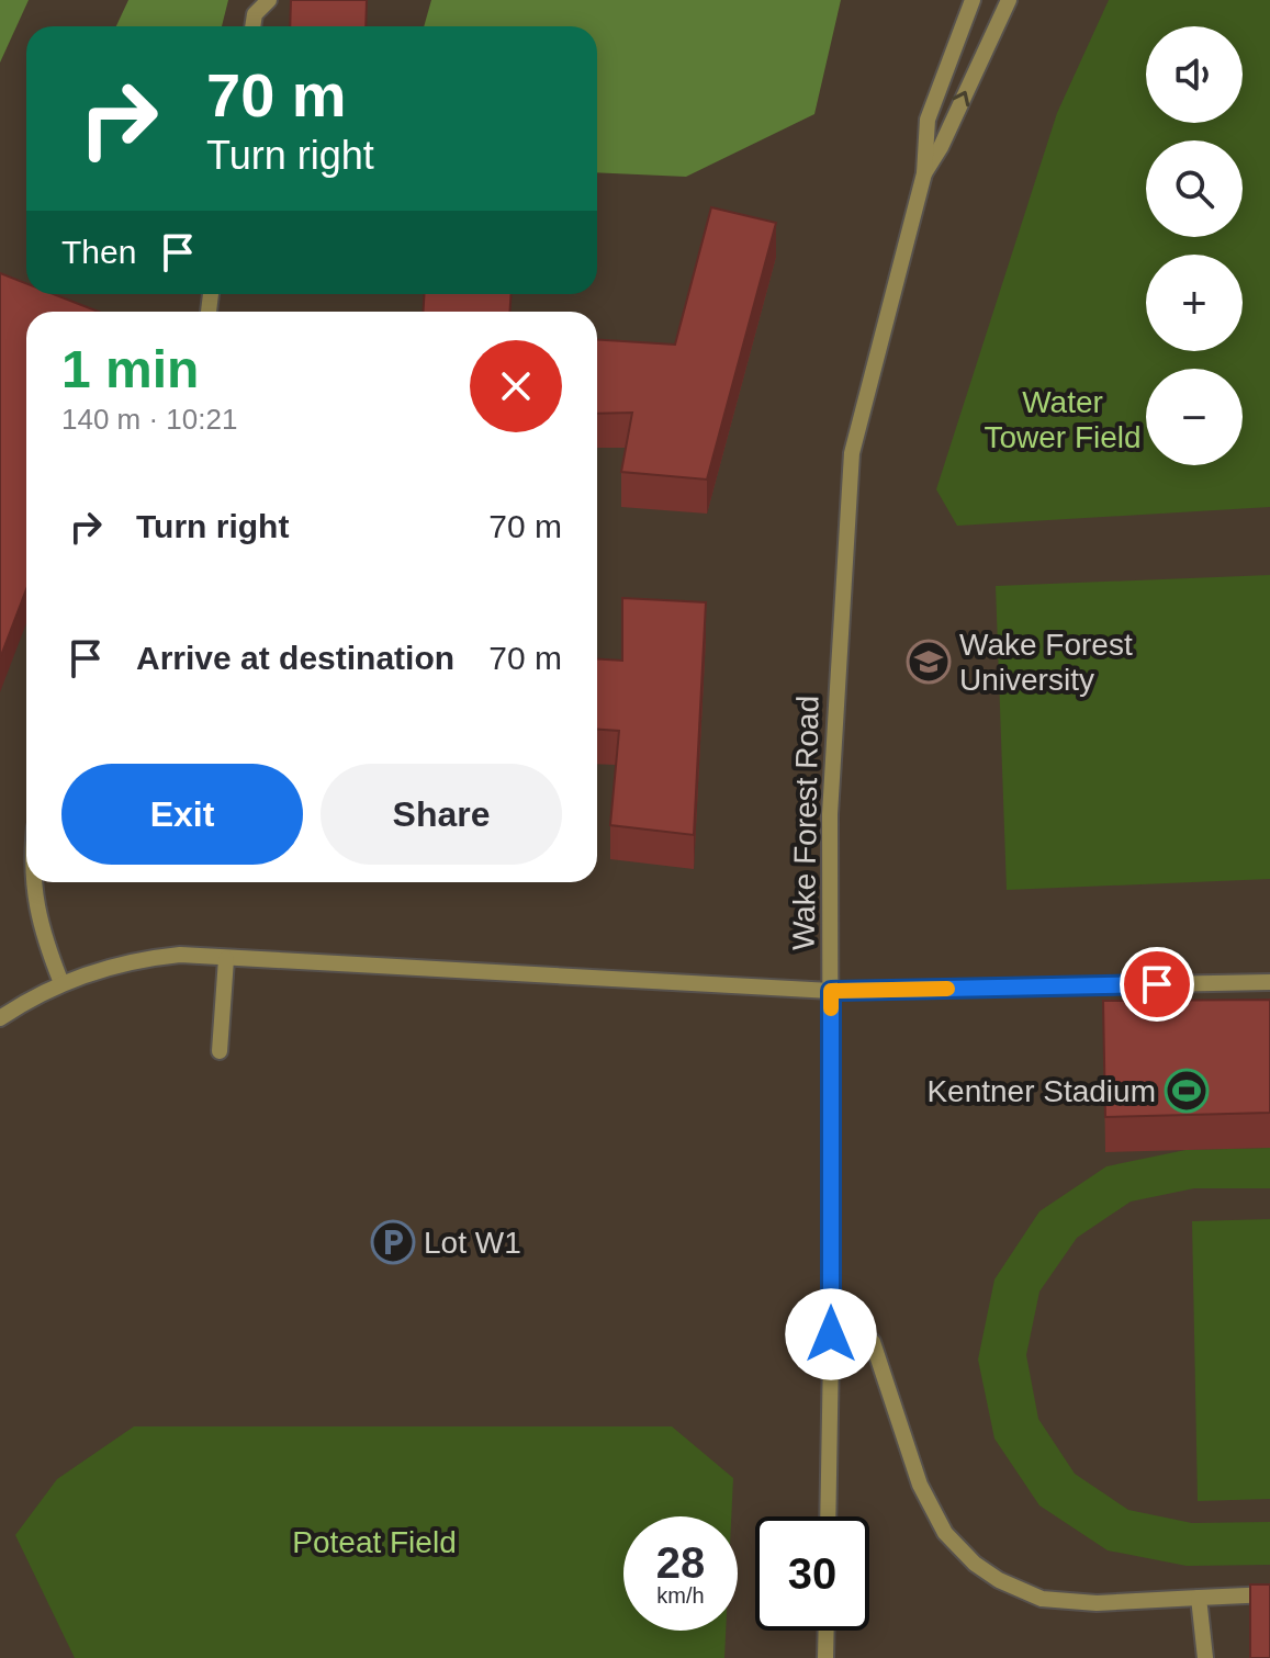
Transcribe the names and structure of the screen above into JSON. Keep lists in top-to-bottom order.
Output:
{
  "streets": {
    "street": ["Wake Forest Road"]
  },
  "parks": ["Water Tower Field", "Poteat Field"],
  "places": {
    "school or university": ["Wake Forest University"],
    "sports": ["Kentner Stadium"],
    "parking": ["Lot W1"]
  },
  "page": {
    "map_buttons": ["+", "−"],
    "turn": ["70 m", "Turn right"],
    "then": "Then",
    "heading": ["1 min", "140 m · 10:21"],
    "list": [
      {
        "name": "Turn right",
        "value": "70 m"
      },
      {
        "name": "Arrive at destination",
        "value": "70 m"
      }
    ],
    "buttons": ["Exit", "Share"],
    "speed": "28 km/h",
    "limit": "30"
  }
}
